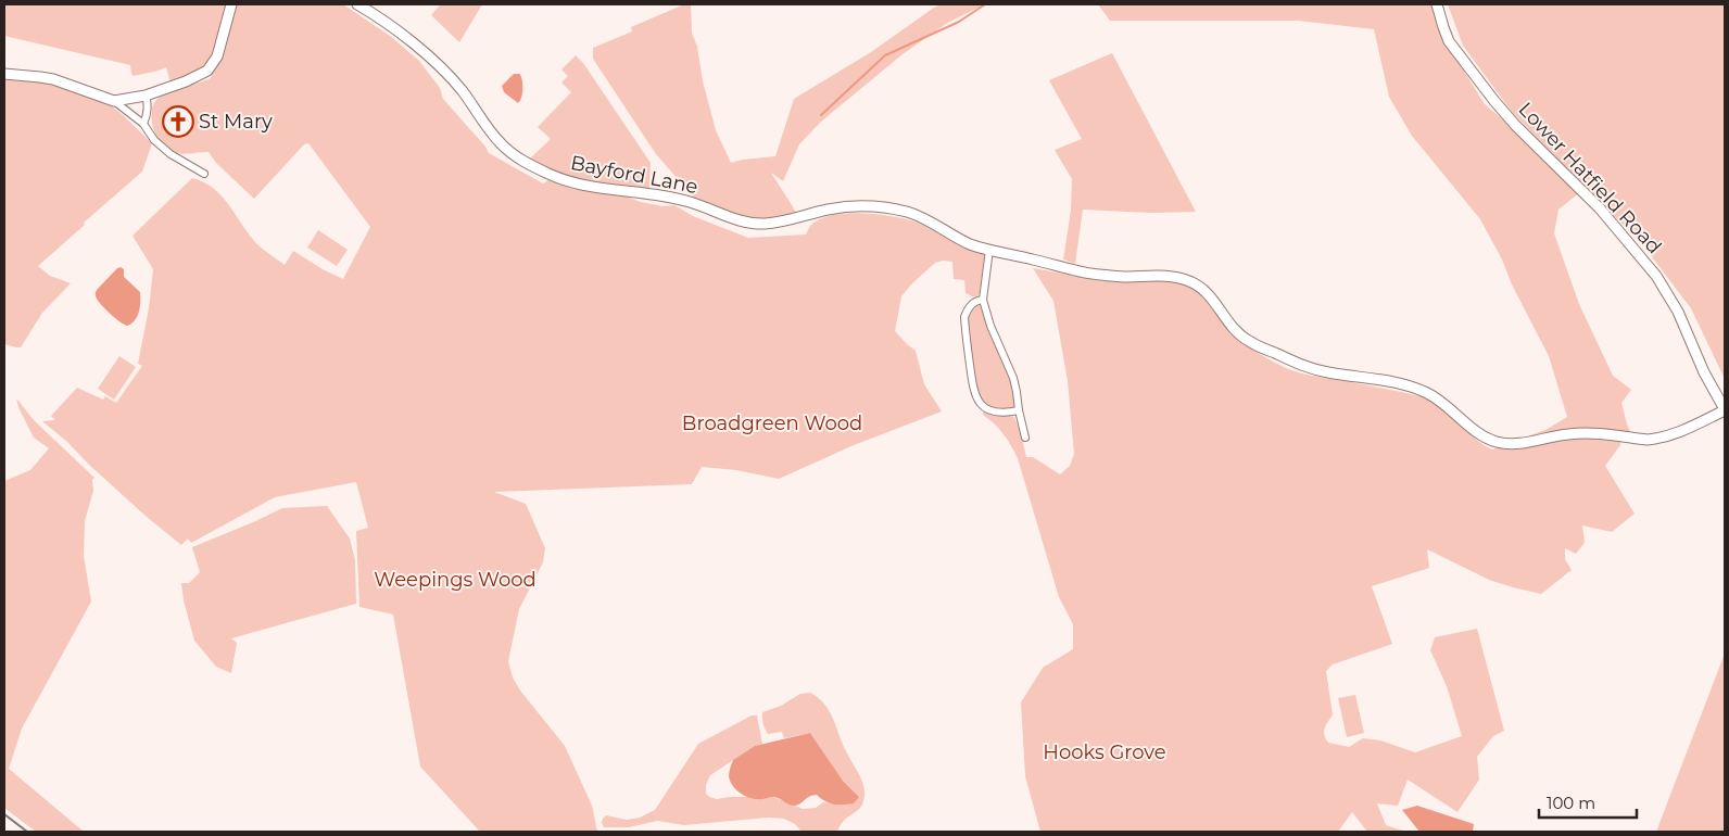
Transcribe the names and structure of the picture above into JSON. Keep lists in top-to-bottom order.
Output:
{
  "streets": {
    "street": ["Bayford Lane", "Lower Hatfield Road"]
  },
  "crossings": [
    ["Bayford Lane", "Lower Hatfield Road"]
  ],
  "parks": ["Broadgreen Wood", "Weepings Wood", "Hooks Grove"],
  "places": {
    "church": ["St Mary"]
  },
  "scale_bar": "100 m"
}
